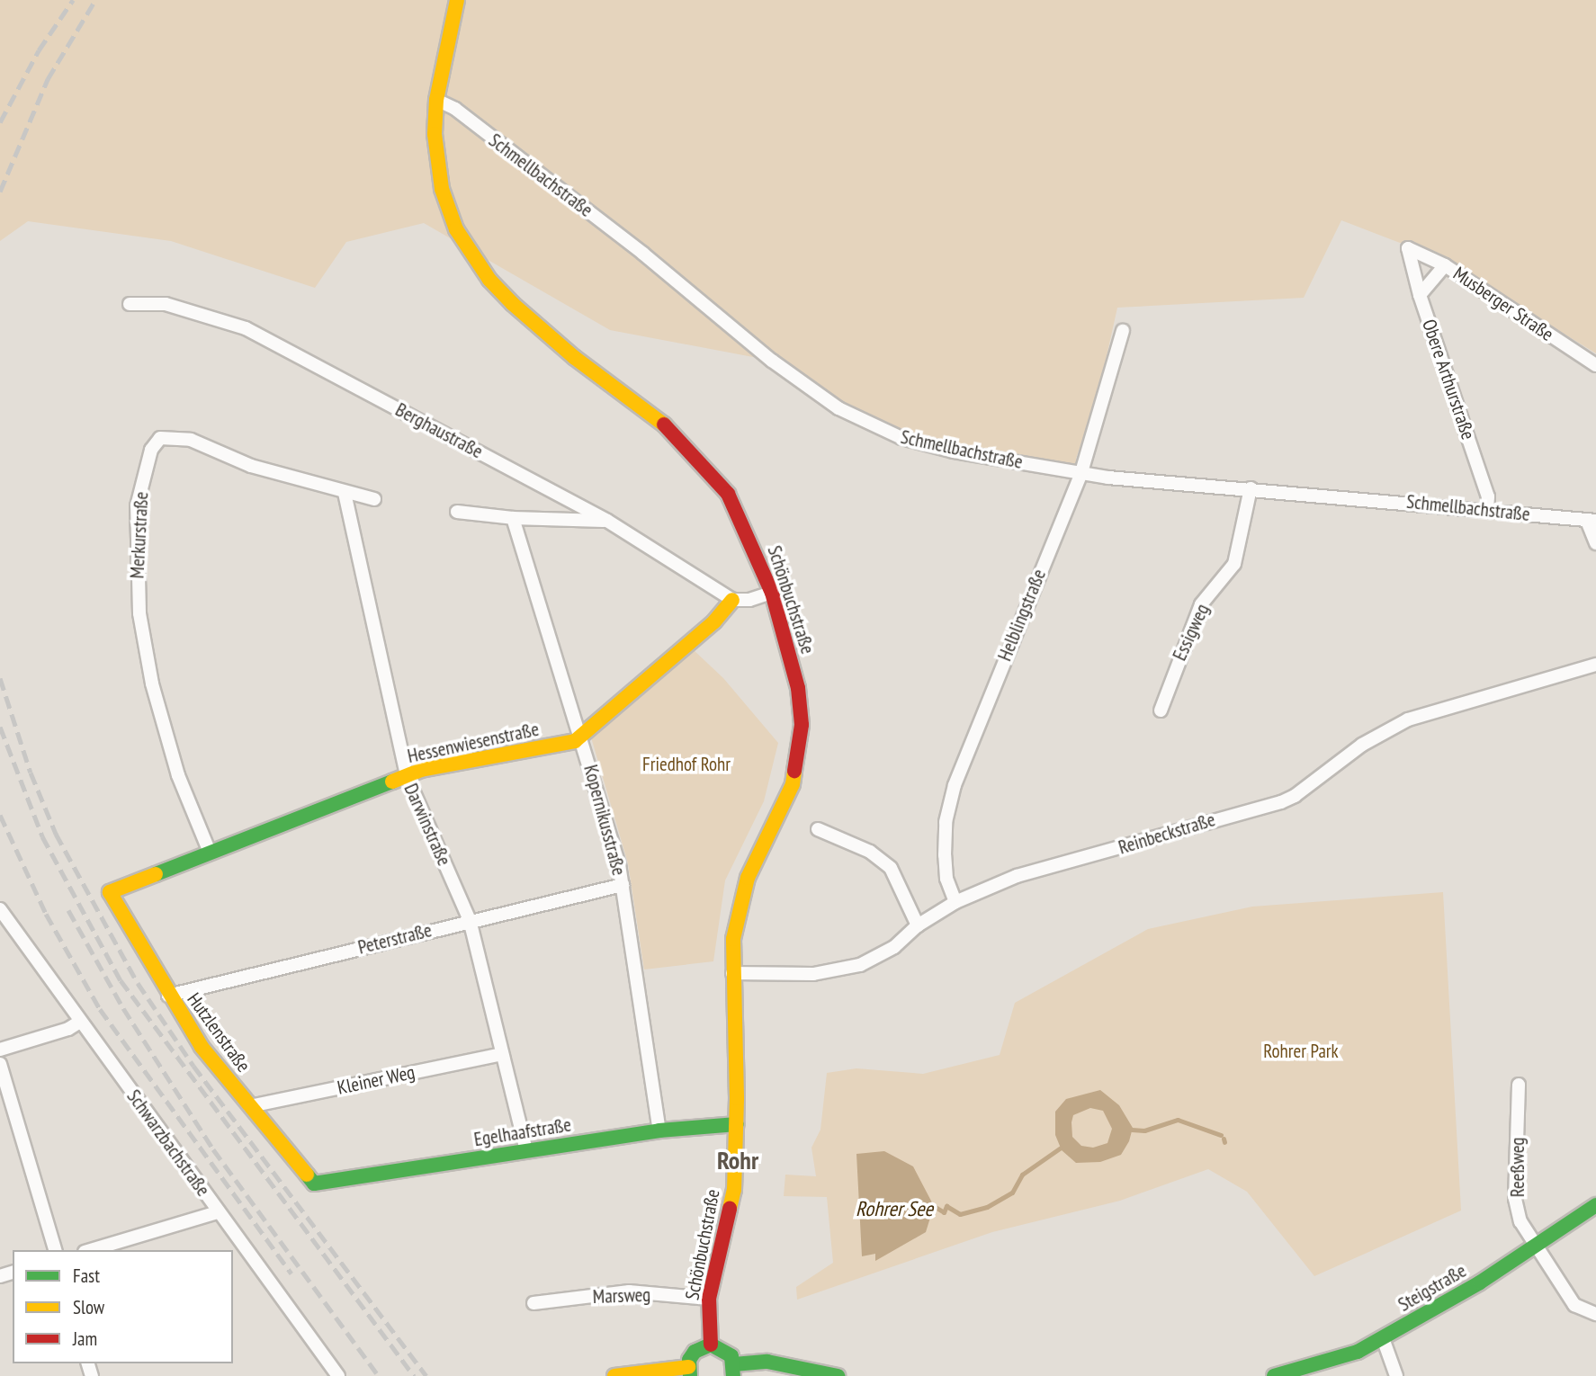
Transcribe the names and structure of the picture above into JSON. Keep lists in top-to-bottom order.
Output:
{
  "streets": {
    "street": [
      "Schmellbachstraße",
      "Musberger Straße",
      "Obere Arthurstraße",
      "Berghaustraße",
      "Merkurstraße",
      "Schönbuchstraße",
      "Helblingstraße",
      "Essigweg",
      "Hessenwiesenstraße",
      "Kopernikusstraße",
      "Darwinstraße",
      "Reinbeckstraße",
      "Peterstraße",
      "Hutzlenstraße",
      "Kleiner Weg",
      "Egelhaafstraße",
      "Schwarzbachstraße",
      "Reeßweg",
      "Steigstraße",
      "Marsweg"
    ]
  },
  "crossings": [
    ["Schmellbachstraße", "Obere Arthurstraße"],
    ["Schmellbachstraße", "Schönbuchstraße"],
    ["Schmellbachstraße", "Helblingstraße"],
    ["Schmellbachstraße", "Essigweg"],
    ["Musberger Straße", "Obere Arthurstraße"],
    ["Berghaustraße", "Hessenwiesenstraße"],
    ["Merkurstraße", "Hessenwiesenstraße"],
    ["Merkurstraße", "Darwinstraße"],
    ["Schönbuchstraße", "Reinbeckstraße"],
    ["Schönbuchstraße", "Egelhaafstraße"],
    ["Schönbuchstraße", "Marsweg"],
    ["Helblingstraße", "Reinbeckstraße"],
    ["Hessenwiesenstraße", "Kopernikusstraße"],
    ["Hessenwiesenstraße", "Darwinstraße"],
    ["Hessenwiesenstraße", "Hutzlenstraße"],
    ["Kopernikusstraße", "Peterstraße"],
    ["Kopernikusstraße", "Egelhaafstraße"],
    ["Darwinstraße", "Peterstraße"],
    ["Darwinstraße", "Kleiner Weg"],
    ["Darwinstraße", "Egelhaafstraße"],
    ["Peterstraße", "Hutzlenstraße"],
    ["Hutzlenstraße", "Kleiner Weg"],
    ["Hutzlenstraße", "Egelhaafstraße"],
    ["Reeßweg", "Steigstraße"]
  ],
  "districts": ["Rohr"],
  "water": ["Rohrer See"],
  "parks": ["Friedhof Rohr", "Rohrer Park"],
  "legend": ["Fast", "Slow", "Jam"]
}
